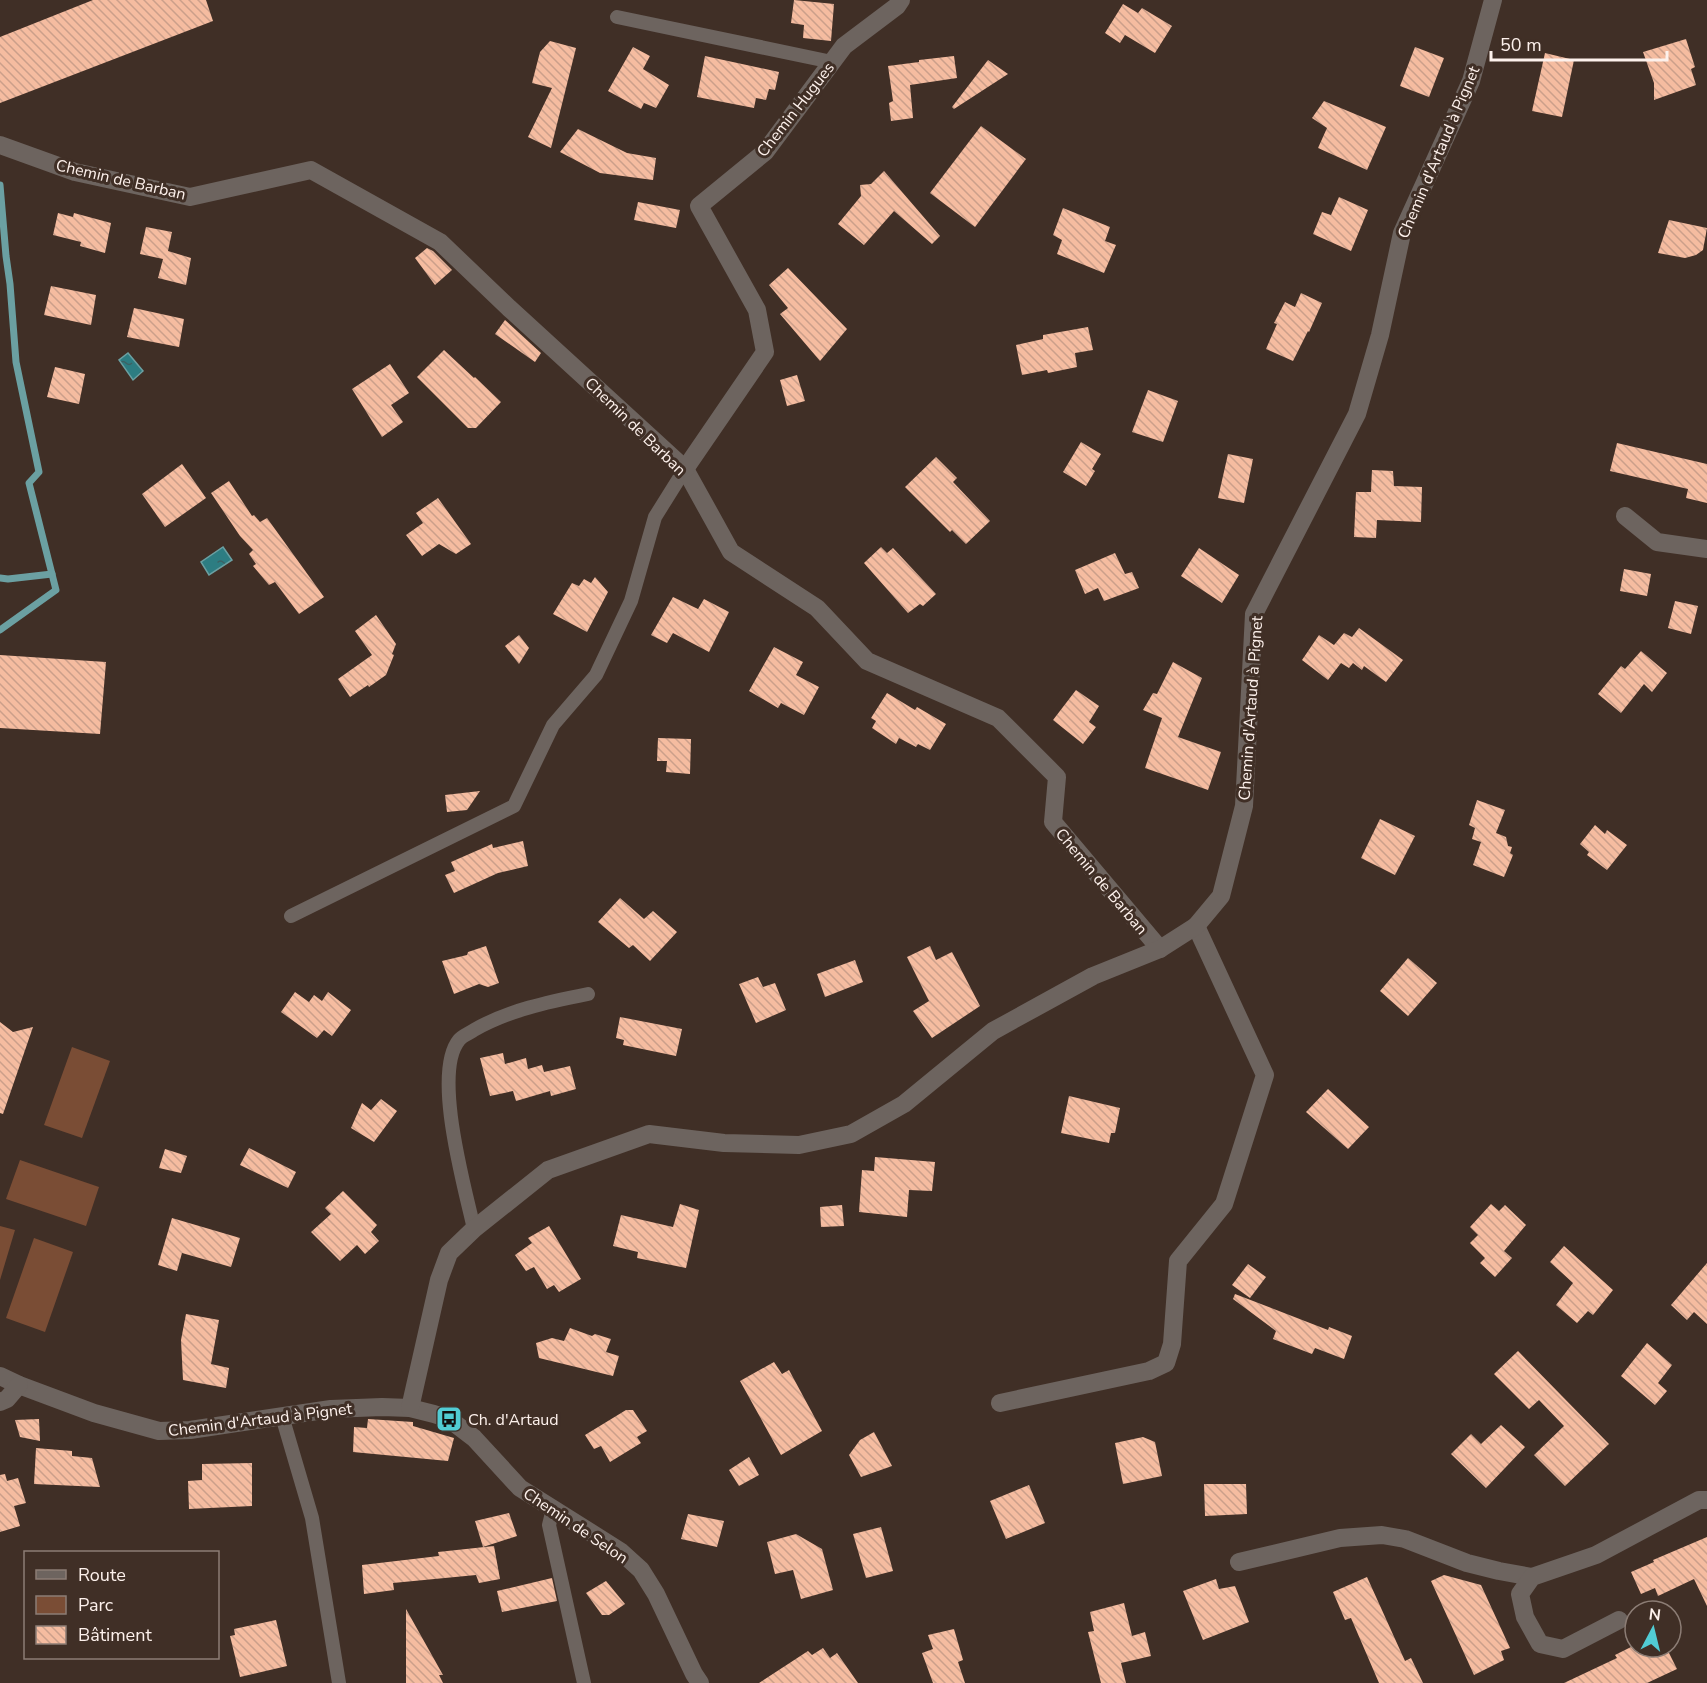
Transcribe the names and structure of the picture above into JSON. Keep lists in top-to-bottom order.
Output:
{
  "streets": {
    "street": [
      "Chemin Hugues",
      "Chemin d'Artaud à Pignet",
      "Chemin de Barban",
      "Chemin de Selon"
    ]
  },
  "crossings": [
    ["Chemin Hugues", "Chemin de Barban"],
    ["Chemin d'Artaud à Pignet", "Chemin de Barban"],
    ["Chemin d'Artaud à Pignet", "Chemin de Selon"]
  ],
  "places": {
    "bus stop": ["Ch. d'Artaud"]
  },
  "legend": ["Route", "Parc", "Bâtiment"],
  "scale_bar": "50 m",
  "north": "top"
}
